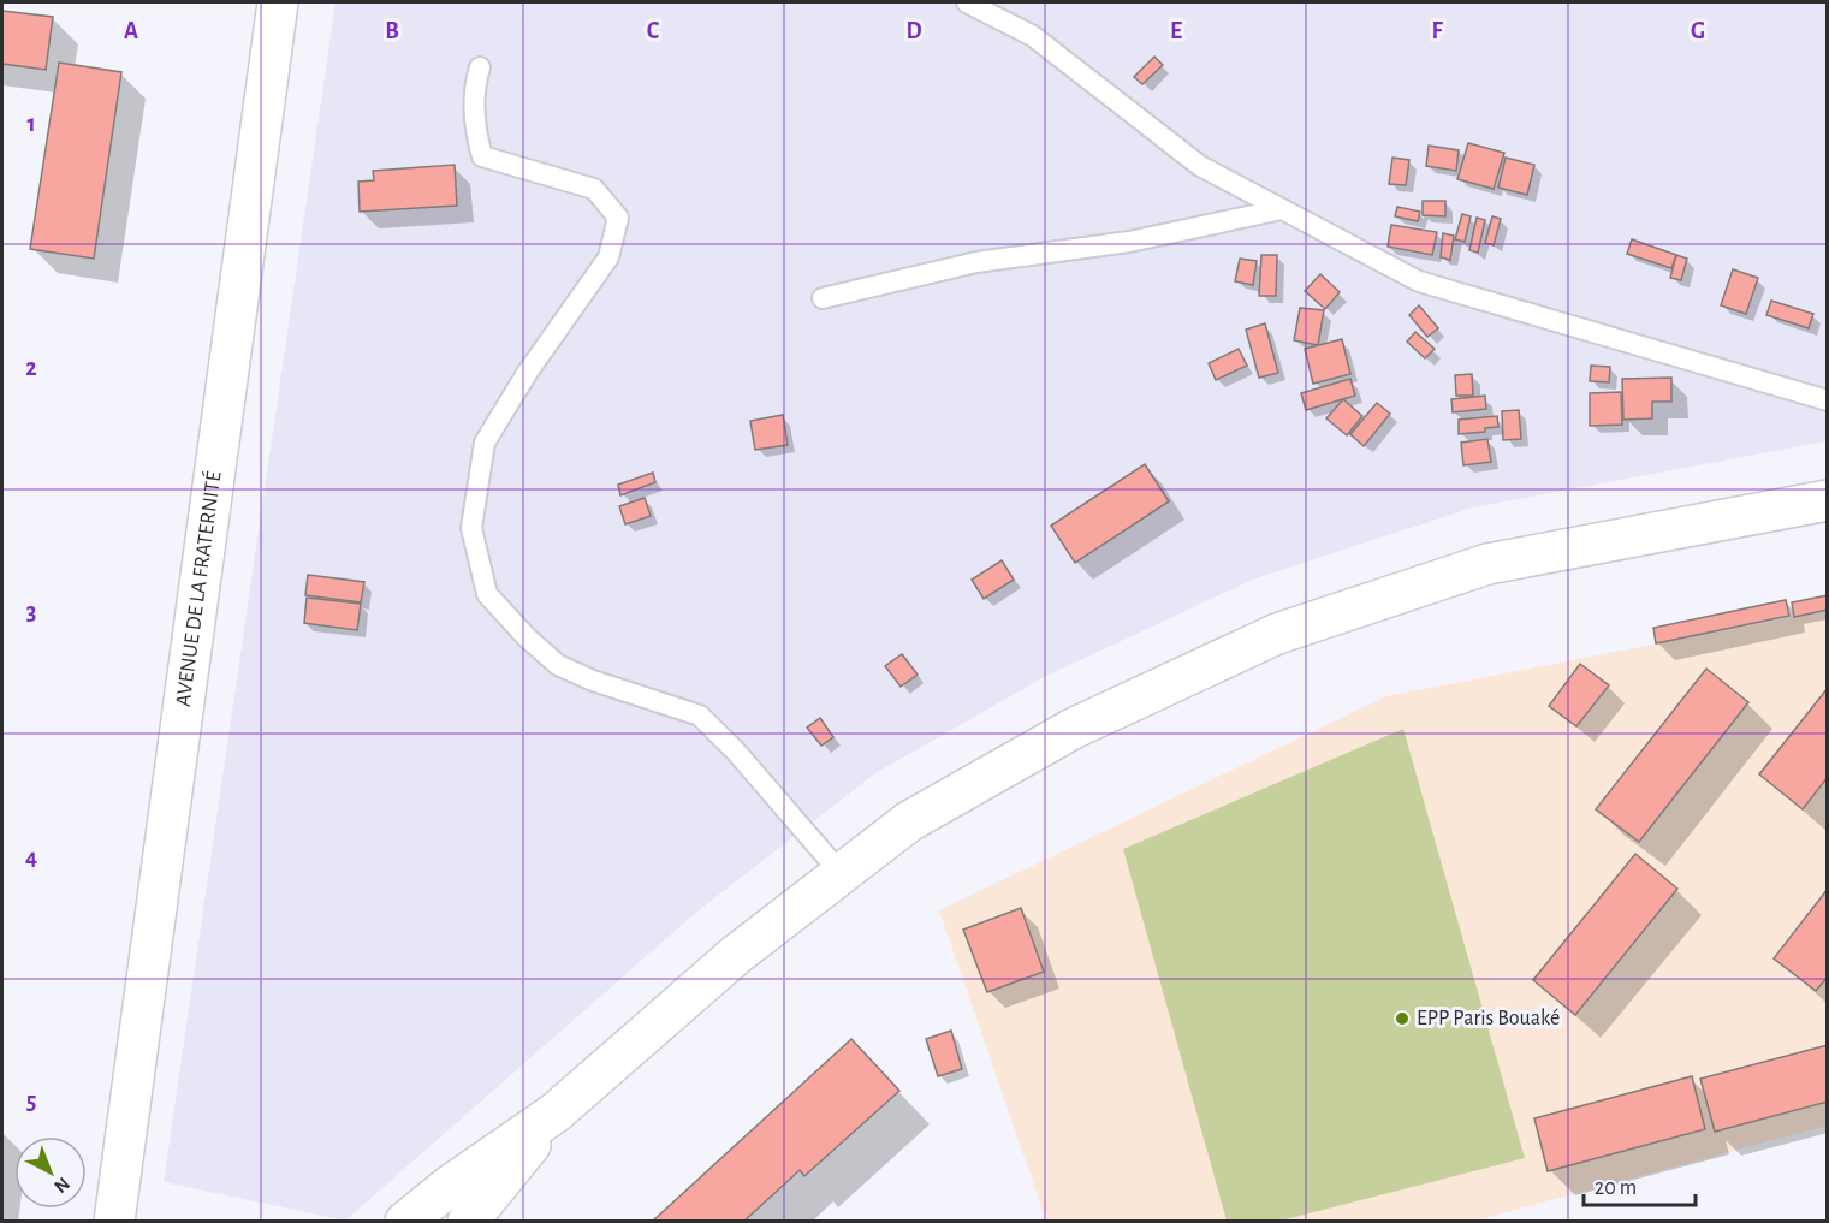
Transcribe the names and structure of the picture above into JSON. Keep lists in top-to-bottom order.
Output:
{
  "streets": {
    "street": ["AVENUE DE LA FRATERNITÉ"]
  },
  "places": ["EPP Paris Bouaké"],
  "scale_bar": "20 m",
  "north": "bottom right",
  "grid": {
    "columns": [
      "A",
      "B",
      "C",
      "D",
      "E",
      "F",
      "G"
    ],
    "rows": [
      "1",
      "2",
      "3",
      "4",
      "5"
    ]
  }
}
